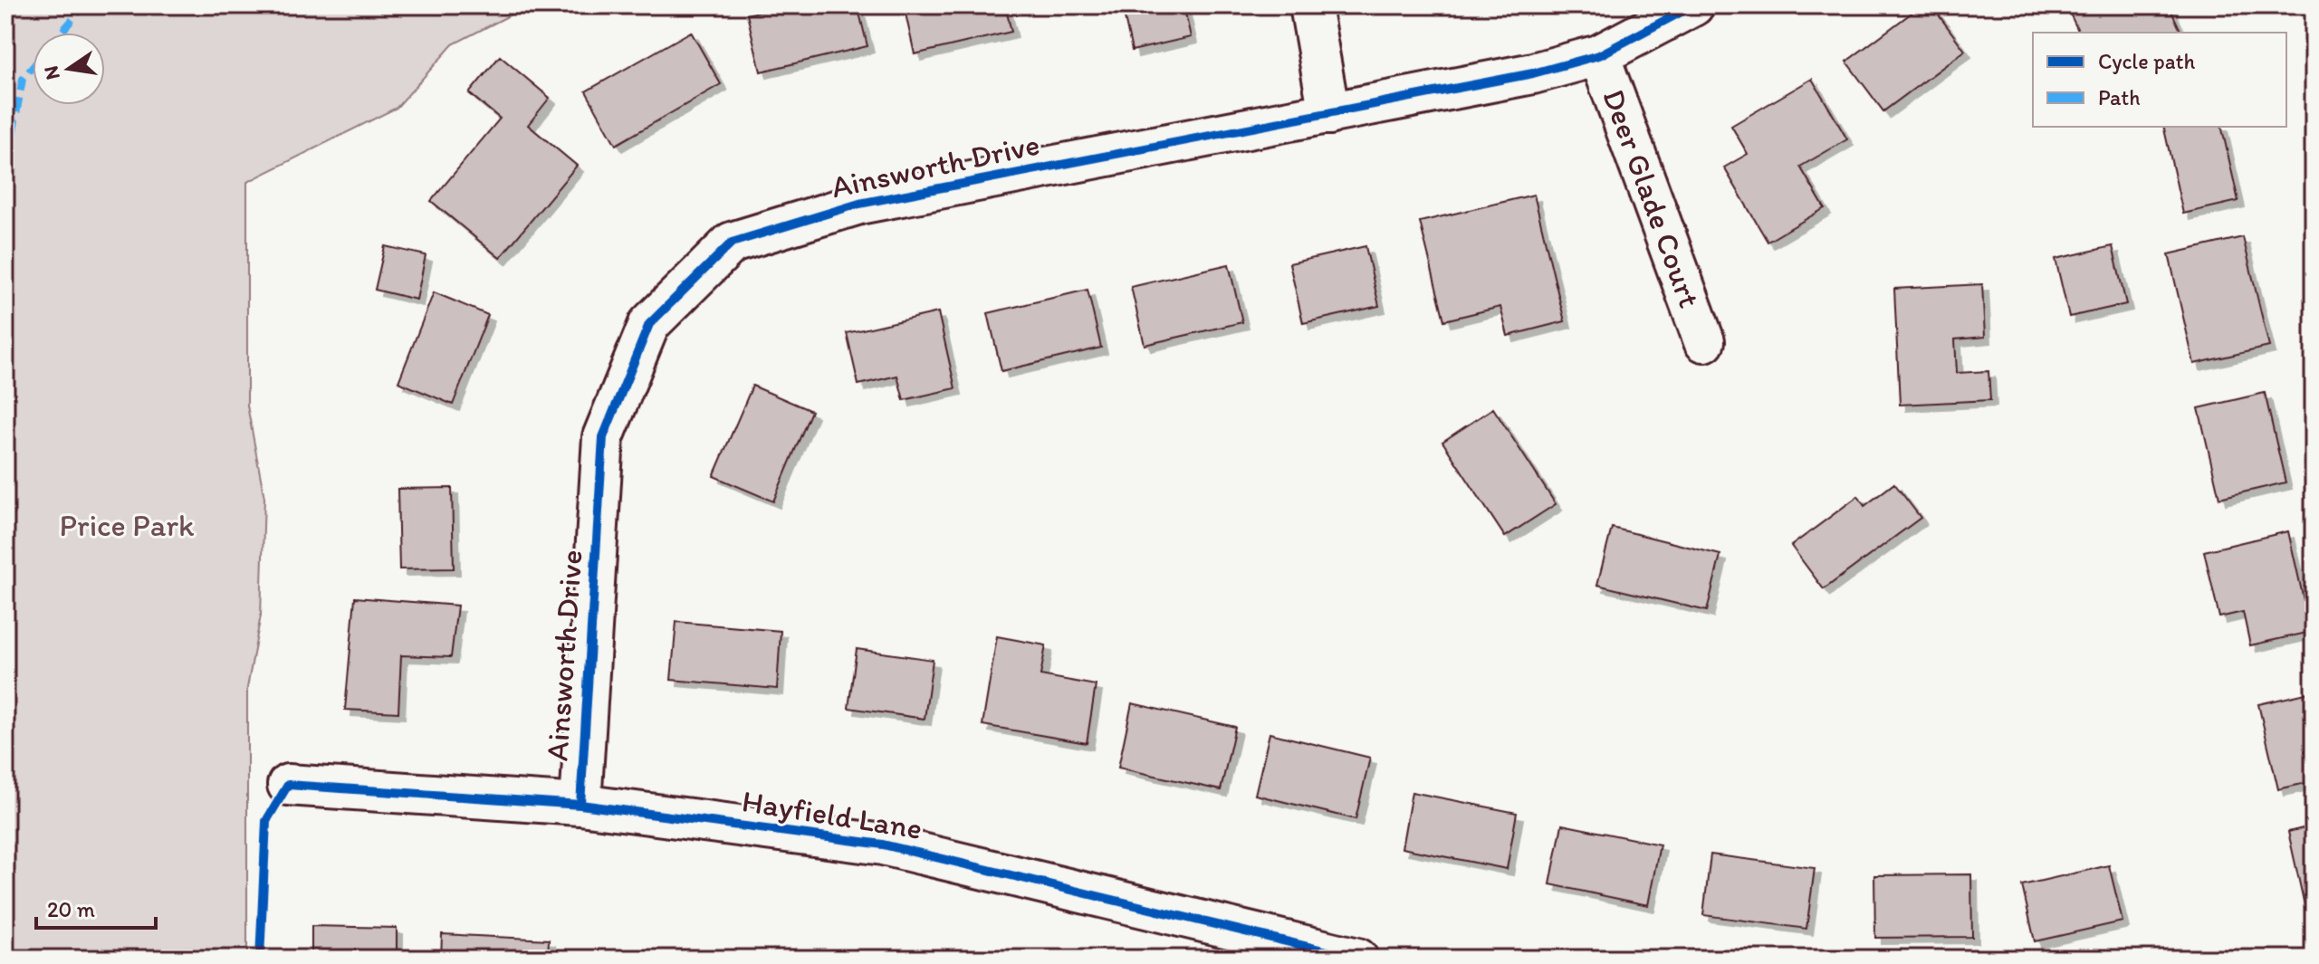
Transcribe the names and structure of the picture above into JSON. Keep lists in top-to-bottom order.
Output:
{
  "streets": {
    "street": ["Ainsworth Drive", "Deer Glade Court", "Hayfield Lane"]
  },
  "crossings": [
    ["Ainsworth Drive", "Deer Glade Court"],
    ["Ainsworth Drive", "Hayfield Lane"]
  ],
  "parks": ["Price Park"],
  "legend": ["Cycle path", "Path"],
  "scale_bar": "20 m",
  "north": "left"
}
